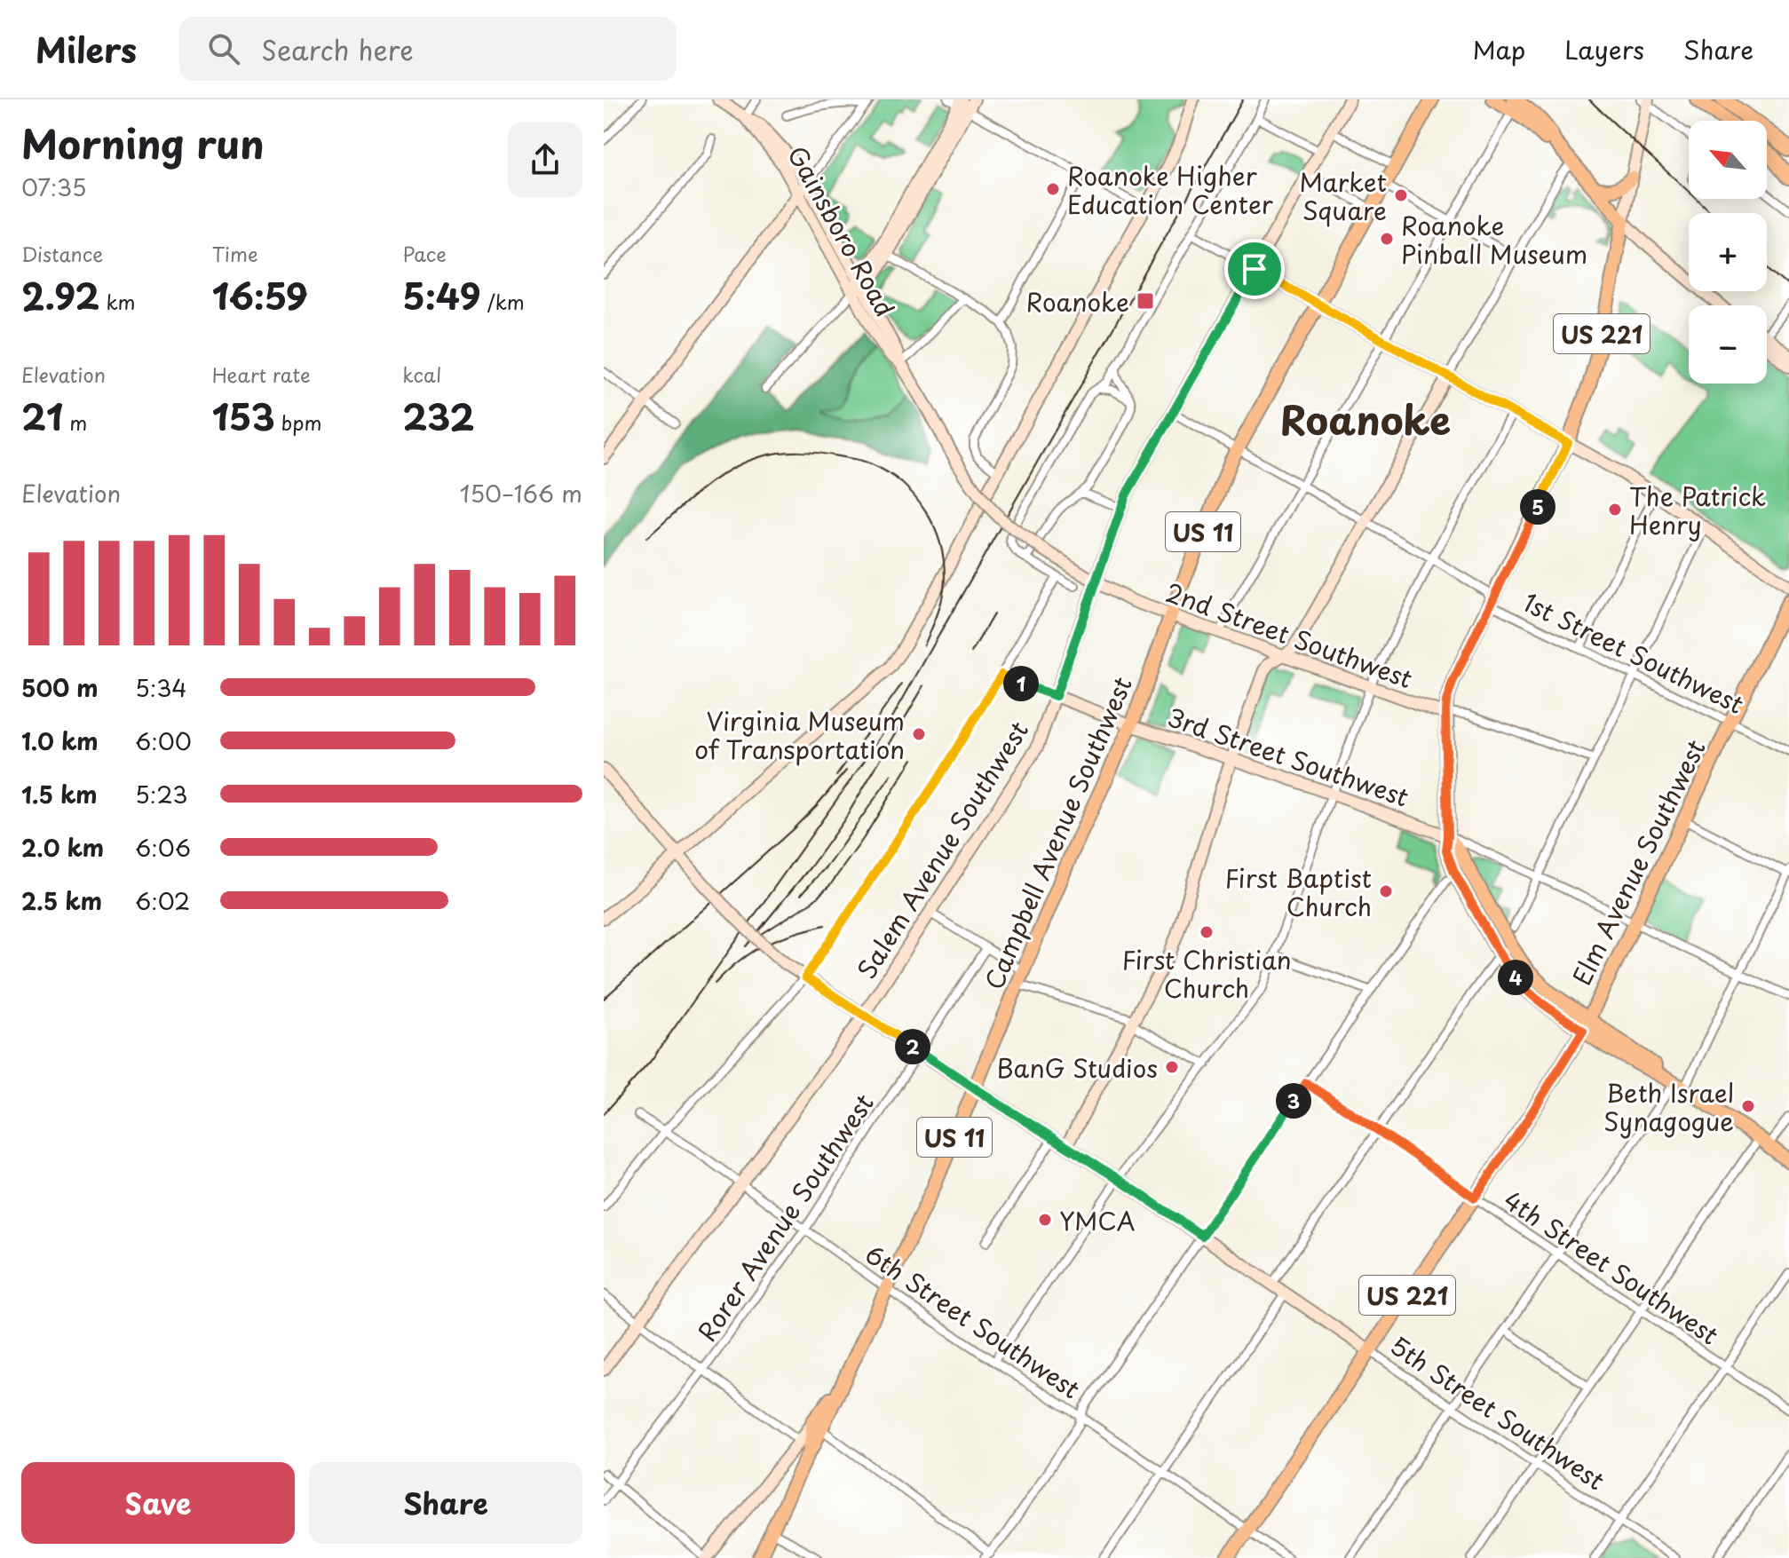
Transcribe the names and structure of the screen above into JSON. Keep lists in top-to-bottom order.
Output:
{
  "streets": {
    "main road": [
      "US 221",
      "US 11",
      "Campbell Avenue Southwest",
      "Elm Avenue Southwest"
    ],
    "street": [
      "Gainsboro Road",
      "2nd Street Southwest",
      "1st Street Southwest",
      "3rd Street Southwest",
      "Salem Avenue Southwest",
      "Rorer Avenue Southwest",
      "4th Street Southwest",
      "6th Street Southwest",
      "5th Street Southwest"
    ]
  },
  "crossings": [
    ["Gainsboro Road", "2nd Street Southwest"],
    ["Gainsboro Road", "Salem Avenue Southwest"],
    ["US 221", "2nd Street Southwest"],
    ["US 221", "1st Street Southwest"],
    ["US 221", "3rd Street Southwest"],
    ["US 221", "Elm Avenue Southwest"],
    ["US 11", "Campbell Avenue Southwest"],
    ["2nd Street Southwest", "Campbell Avenue Southwest"],
    ["2nd Street Southwest", "Salem Avenue Southwest"],
    ["1st Street Southwest", "Campbell Avenue Southwest"],
    ["1st Street Southwest", "Salem Avenue Southwest"],
    ["1st Street Southwest", "Elm Avenue Southwest"],
    ["3rd Street Southwest", "Campbell Avenue Southwest"],
    ["3rd Street Southwest", "Salem Avenue Southwest"],
    ["3rd Street Southwest", "Elm Avenue Southwest"],
    ["Campbell Avenue Southwest", "6th Street Southwest"],
    ["Campbell Avenue Southwest", "5th Street Southwest"],
    ["Salem Avenue Southwest", "6th Street Southwest"],
    ["Salem Avenue Southwest", "5th Street Southwest"],
    ["Elm Avenue Southwest", "4th Street Southwest"],
    ["Elm Avenue Southwest", "6th Street Southwest"],
    ["Elm Avenue Southwest", "5th Street Southwest"],
    ["Rorer Avenue Southwest", "6th Street Southwest"],
    ["Rorer Avenue Southwest", "5th Street Southwest"]
  ],
  "districts": ["Roanoke"],
  "places": {
    "other": [
      "Roanoke Higher Education Center",
      "Market Square",
      "Roanoke Pinball Museum",
      "The Patrick Henry",
      "Virginia Museum of Transportation",
      "First Baptist Church",
      "First Christian Church",
      "BanG Studios",
      "Beth Israel Synagogue",
      "YMCA"
    ],
    "transit": ["Roanoke"]
  },
  "north": "top left",
  "page": {
    "header": "Milers",
    "search": "Search here",
    "nav": ["Map", "Layers", "Share"],
    "heading": ["Morning run", "07:35"],
    "map_buttons": ["+", "−"],
    "stats": [
      ["Distance", "2.92 km"],
      ["Time", "16:59"],
      ["Pace", "5:49 /km"],
      ["Elevation", "21 m"],
      ["Heart rate", "153 bpm"],
      ["kcal", "232"]
    ],
    "chart": ["Elevation", "150–166 m"],
    "pins": [
      "5",
      "1",
      "4",
      "2",
      "3"
    ],
    "list": [
      {
        "name": "500 m",
        "note": "5:34"
      },
      {
        "name": "1.0 km",
        "note": "6:00"
      },
      {
        "name": "1.5 km",
        "note": "5:23"
      },
      {
        "name": "2.0 km",
        "note": "6:06"
      },
      {
        "name": "2.5 km",
        "note": "6:02"
      }
    ],
    "buttons": ["Save", "Share"]
  }
}
